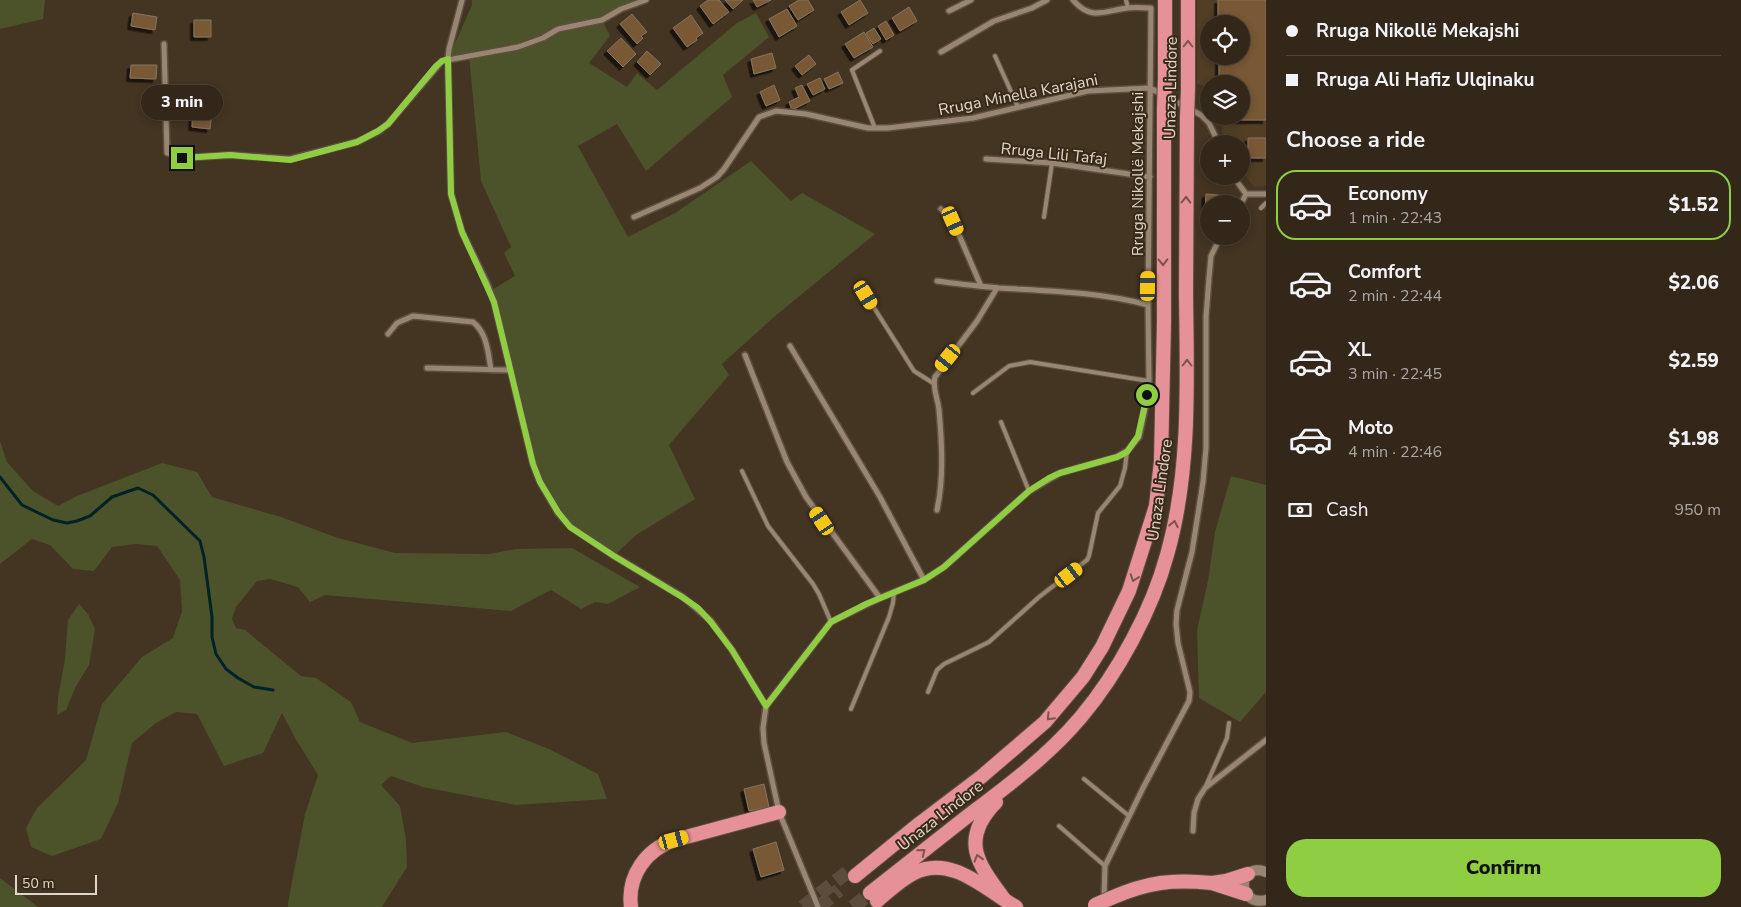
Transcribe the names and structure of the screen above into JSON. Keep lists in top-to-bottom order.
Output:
{
  "streets": {
    "highway": ["Unaza Lindore"],
    "street": ["Rruga Minella Karajani", "Rruga Lili Tafaj", "Rruga Nikollë Mekajshi"]
  },
  "crossings": [
    ["Rruga Minella Karajani", "Rruga Nikollë Mekajshi"],
    ["Rruga Lili Tafaj", "Rruga Nikollë Mekajshi"]
  ],
  "scale_bar": "50 m",
  "page": {
    "banner": ["Rruga Nikollë Mekajshi", "Rruga Ali Hafiz Ulqinaku"],
    "map_buttons": ["+", "−"],
    "bubble": "3 min",
    "heading": "Choose a ride",
    "list": [
      {
        "name": "Economy",
        "note": "1 min · 22:43",
        "value": "$1.52"
      },
      {
        "name": "Comfort",
        "note": "2 min · 22:44",
        "value": "$2.06"
      },
      {
        "name": "XL",
        "note": "3 min · 22:45",
        "value": "$2.59"
      },
      {
        "name": "Moto",
        "note": "4 min · 22:46",
        "value": "$1.98"
      }
    ],
    "pay": ["Cash", "950 m"],
    "buttons": "Confirm",
    "scale": "50 m"
  }
}
